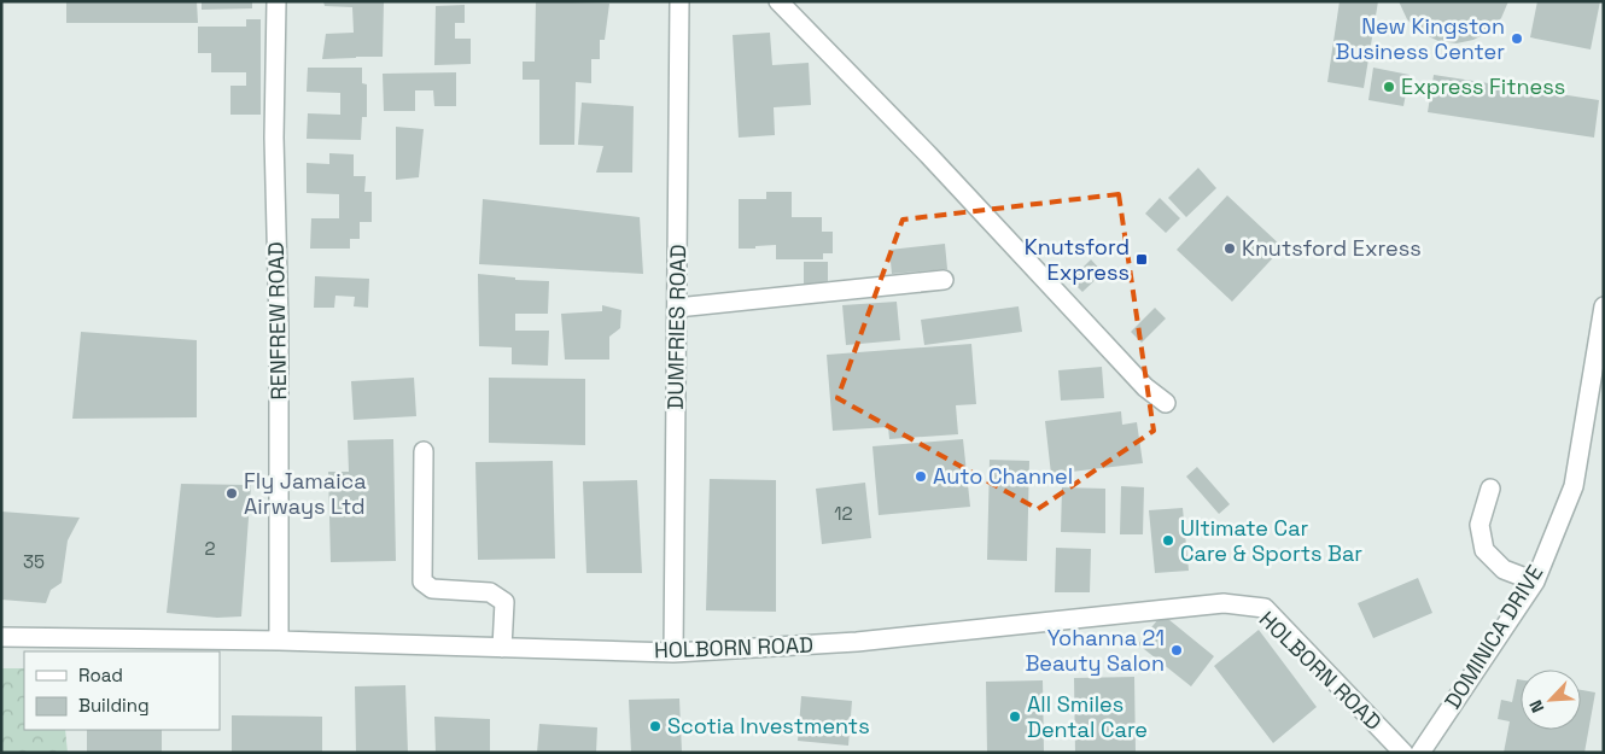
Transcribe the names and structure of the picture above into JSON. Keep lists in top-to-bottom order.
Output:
{
  "streets": {
    "street": [
      "RENFREW ROAD",
      "DUMFRIES ROAD",
      "DOMINICA DRIVE",
      "HOLBORN ROAD"
    ]
  },
  "crossings": [
    ["RENFREW ROAD", "HOLBORN ROAD"],
    ["DUMFRIES ROAD", "HOLBORN ROAD"]
  ],
  "places": {
    "other": [
      "New Kingston Business Center",
      "Express Fitness",
      "Knutsford Exress",
      "Auto Channel",
      "Fly Jamaica Airways Ltd",
      "Ultimate Car Care & Sports Bar",
      "Yohanna 21 Beauty Salon",
      "All Smiles Dental Care",
      "Scotia Investments"
    ],
    "transit": ["Knutsford Express"]
  },
  "house_numbers": ["12", "2", "35"],
  "legend": ["Road", "Building"],
  "north": "bottom left"
}
